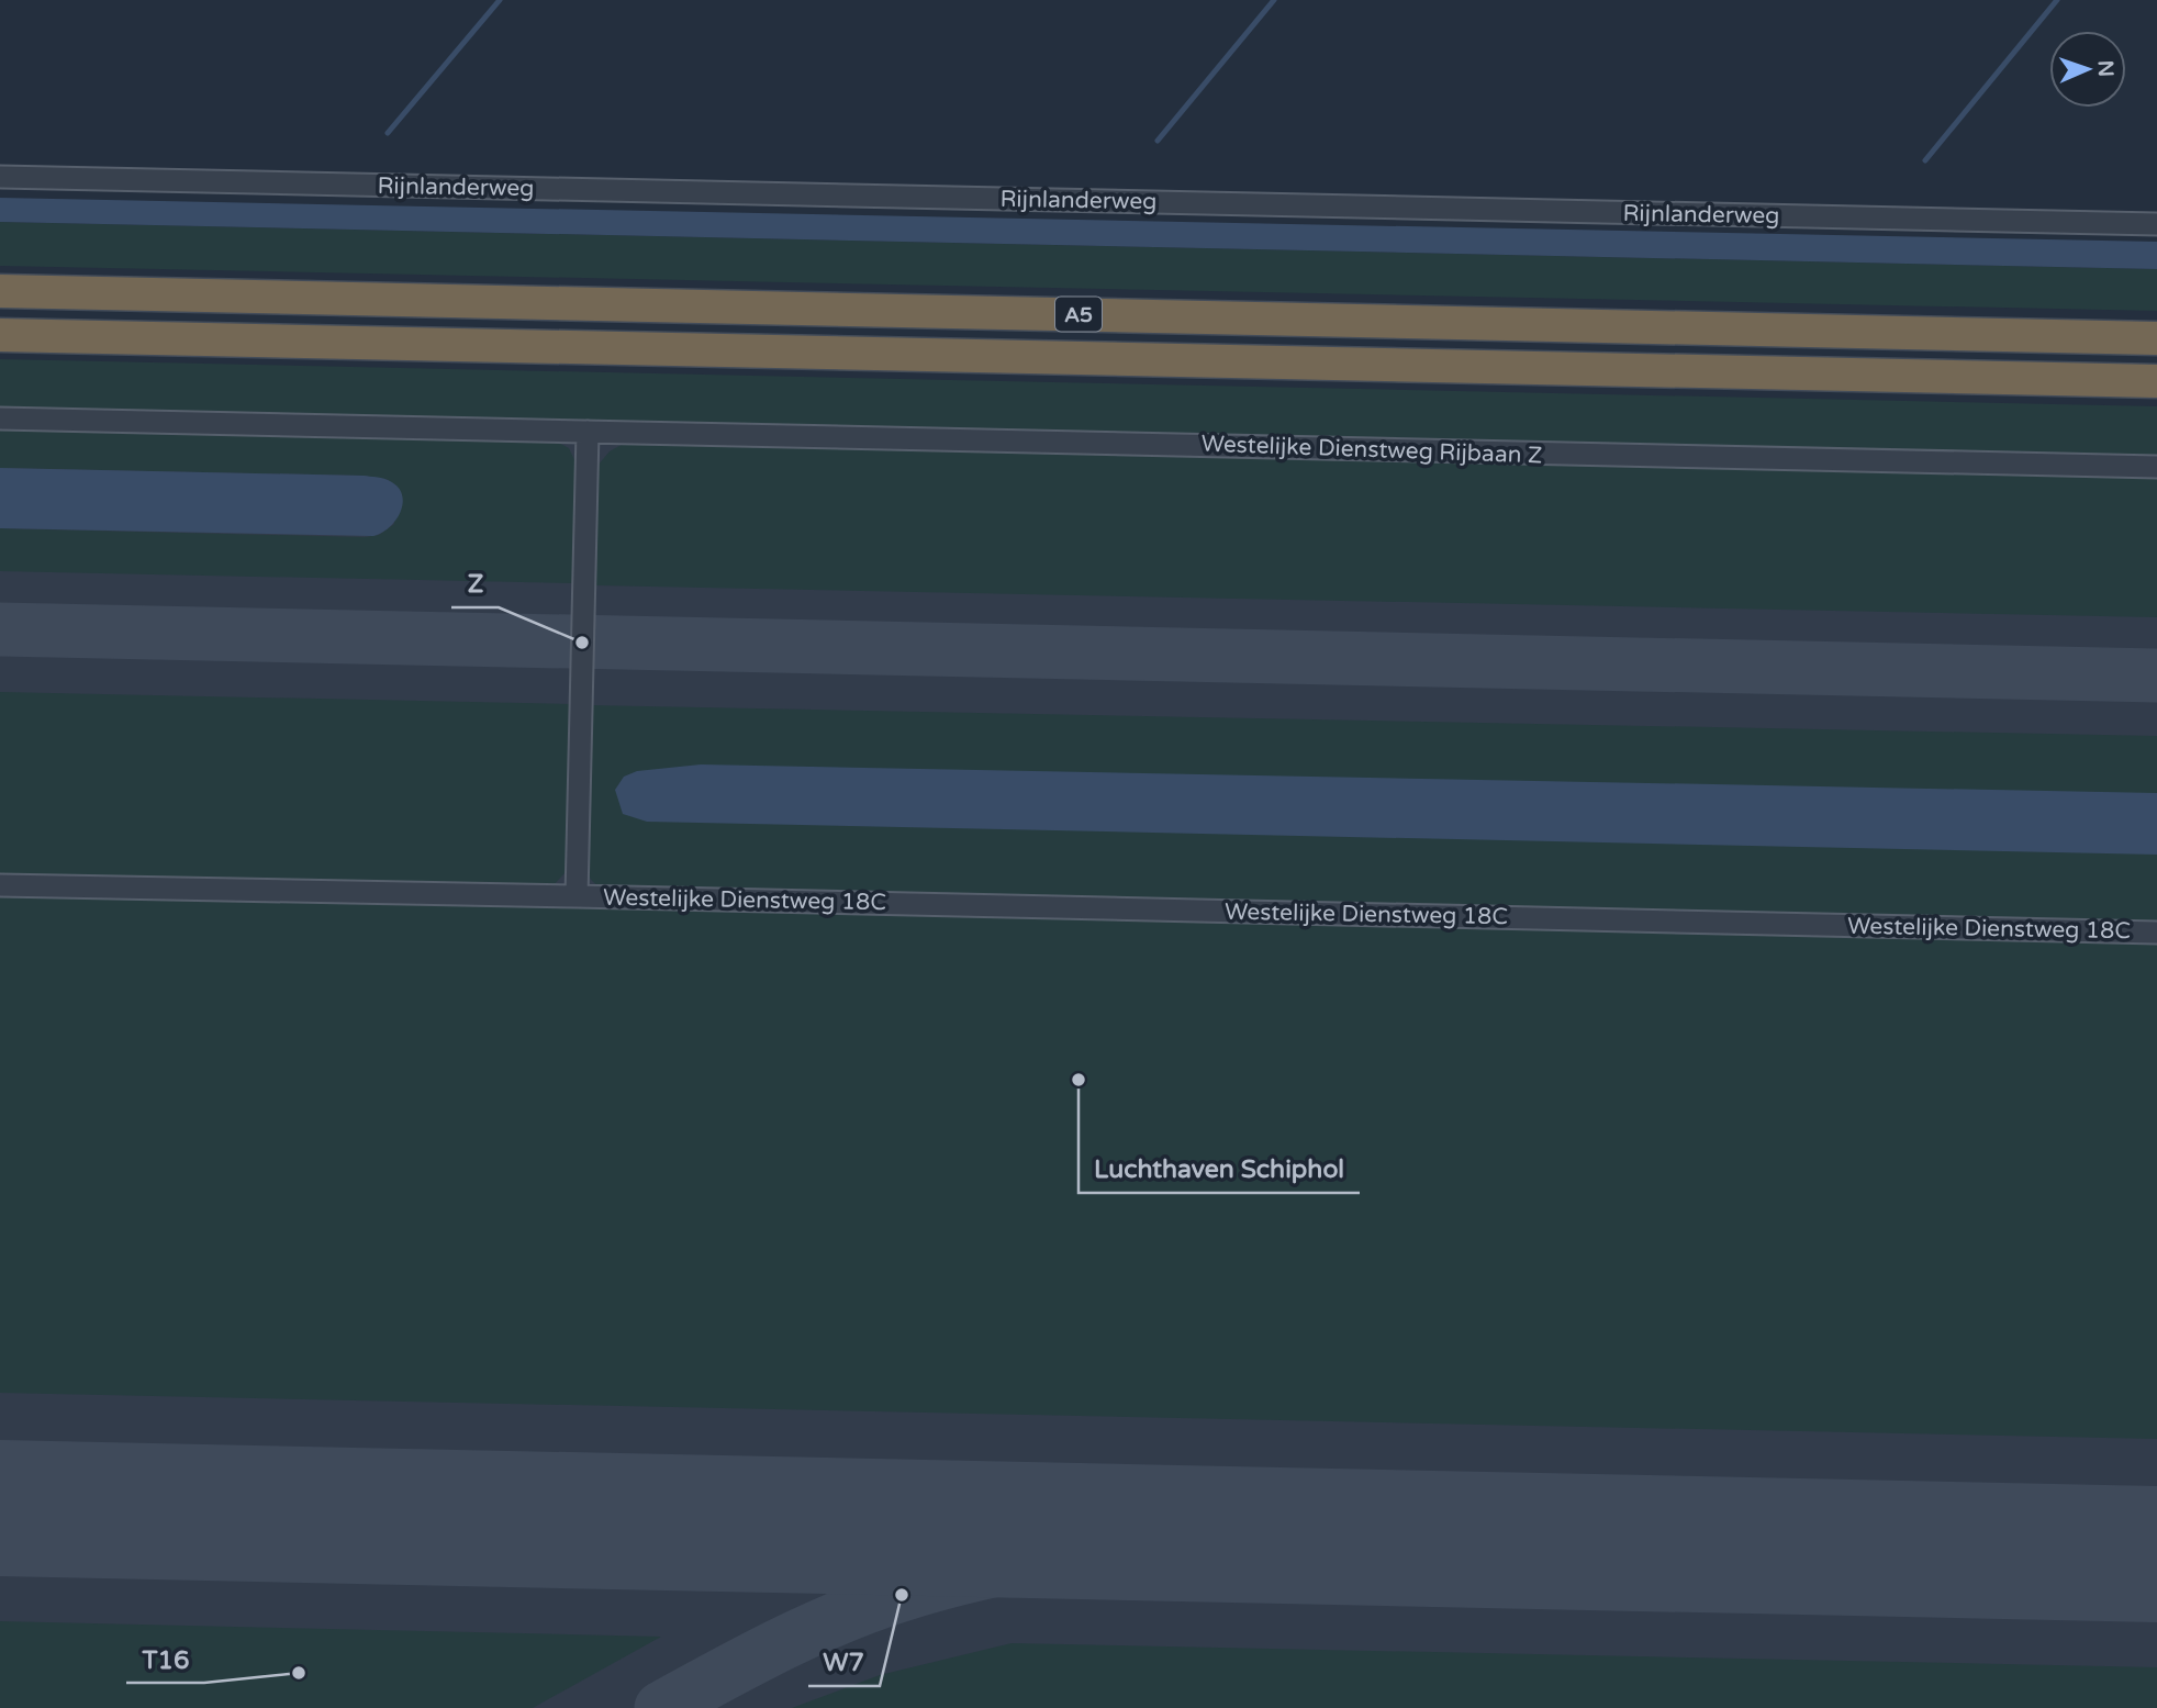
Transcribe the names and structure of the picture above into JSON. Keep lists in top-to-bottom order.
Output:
{
  "streets": {
    "highway": ["A5"],
    "street": ["Rijnlanderweg", "Westelijke Dienstweg Rijbaan Z", "Westelijke Dienstweg 18C"]
  },
  "crossings": [
    ["Westelijke Dienstweg Rijbaan Z", "Westelijke Dienstweg 18C"]
  ],
  "places": [
    "Z",
    "Luchthaven Schiphol",
    "W7",
    "T16"
  ],
  "north": "right"
}
